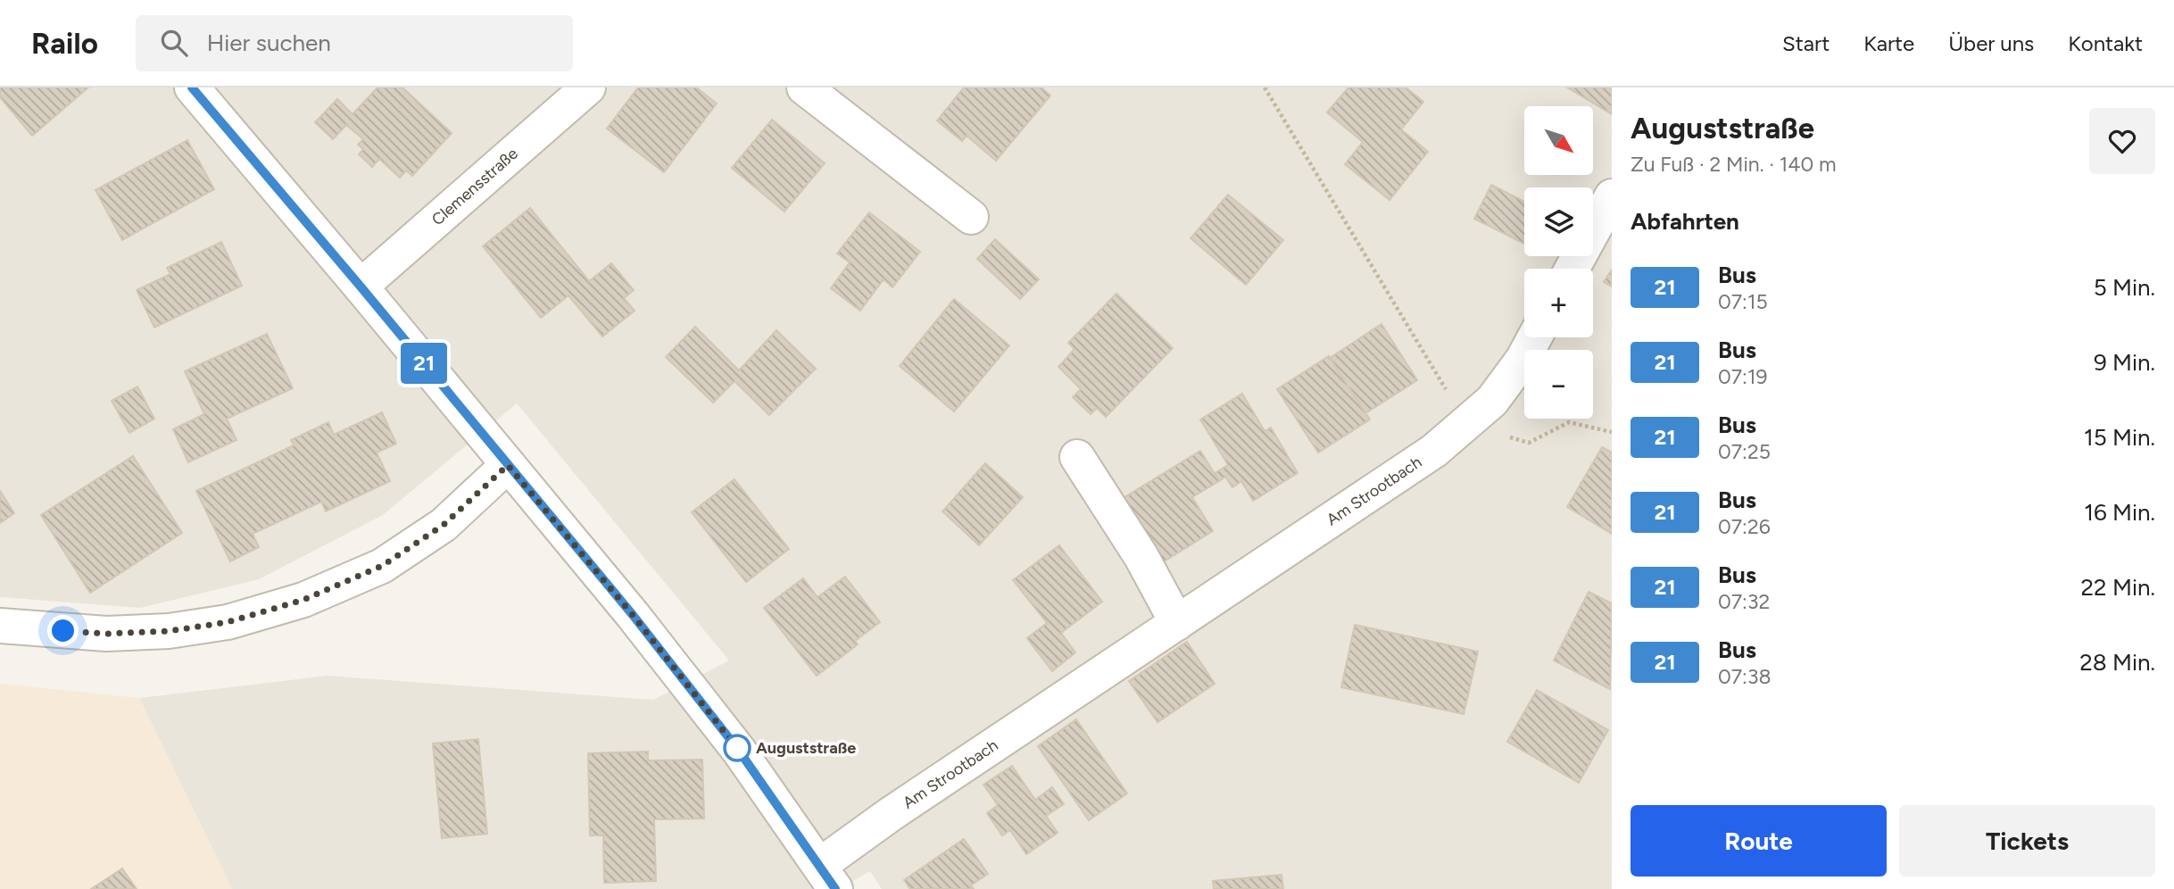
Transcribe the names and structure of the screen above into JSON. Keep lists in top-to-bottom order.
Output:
{
  "streets": {
    "street": ["Clemensstraße", "Am Strootbach"]
  },
  "places": ["Auguststraße"],
  "lines": ["bus line 21"],
  "north": "bottom right",
  "page": {
    "header": "Railo",
    "search": "Hier suchen",
    "nav": [
      "Start",
      "Karte",
      "Über uns",
      "Kontakt"
    ],
    "on_map": "21",
    "heading": [
      ["Auguststraße", "Zu Fuß · 2 Min. · 140 m"],
      "Abfahrten"
    ],
    "map_buttons": ["+", "−"],
    "list": [
      {
        "mark": "21",
        "name": "Bus",
        "note": "07:15",
        "value": "5 Min."
      },
      {
        "mark": "21",
        "name": "Bus",
        "note": "07:19",
        "value": "9 Min."
      },
      {
        "mark": "21",
        "name": "Bus",
        "note": "07:25",
        "value": "15 Min."
      },
      {
        "mark": "21",
        "name": "Bus",
        "note": "07:26",
        "value": "16 Min."
      },
      {
        "mark": "21",
        "name": "Bus",
        "note": "07:32",
        "value": "22 Min."
      },
      {
        "mark": "21",
        "name": "Bus",
        "note": "07:38",
        "value": "28 Min."
      }
    ],
    "buttons": ["Route", "Tickets"]
  }
}
